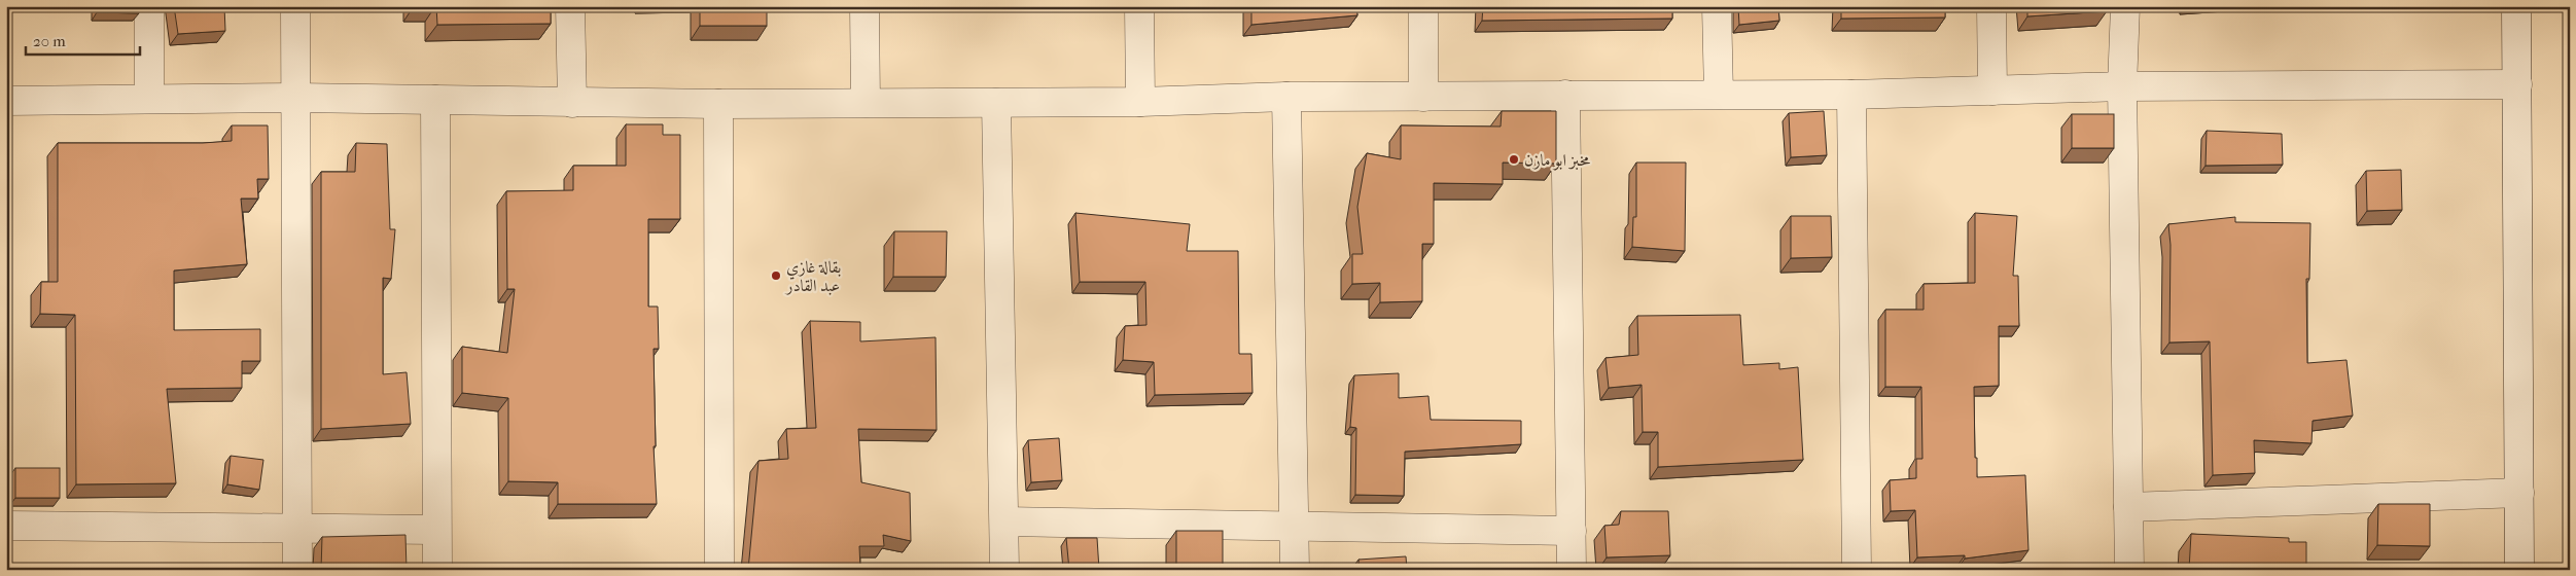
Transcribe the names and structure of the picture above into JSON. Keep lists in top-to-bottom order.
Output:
{
  "places": ["مخبز ابو مازن", "بقالة غازي عبد القادر"],
  "scale_bar": "20 m"
}
